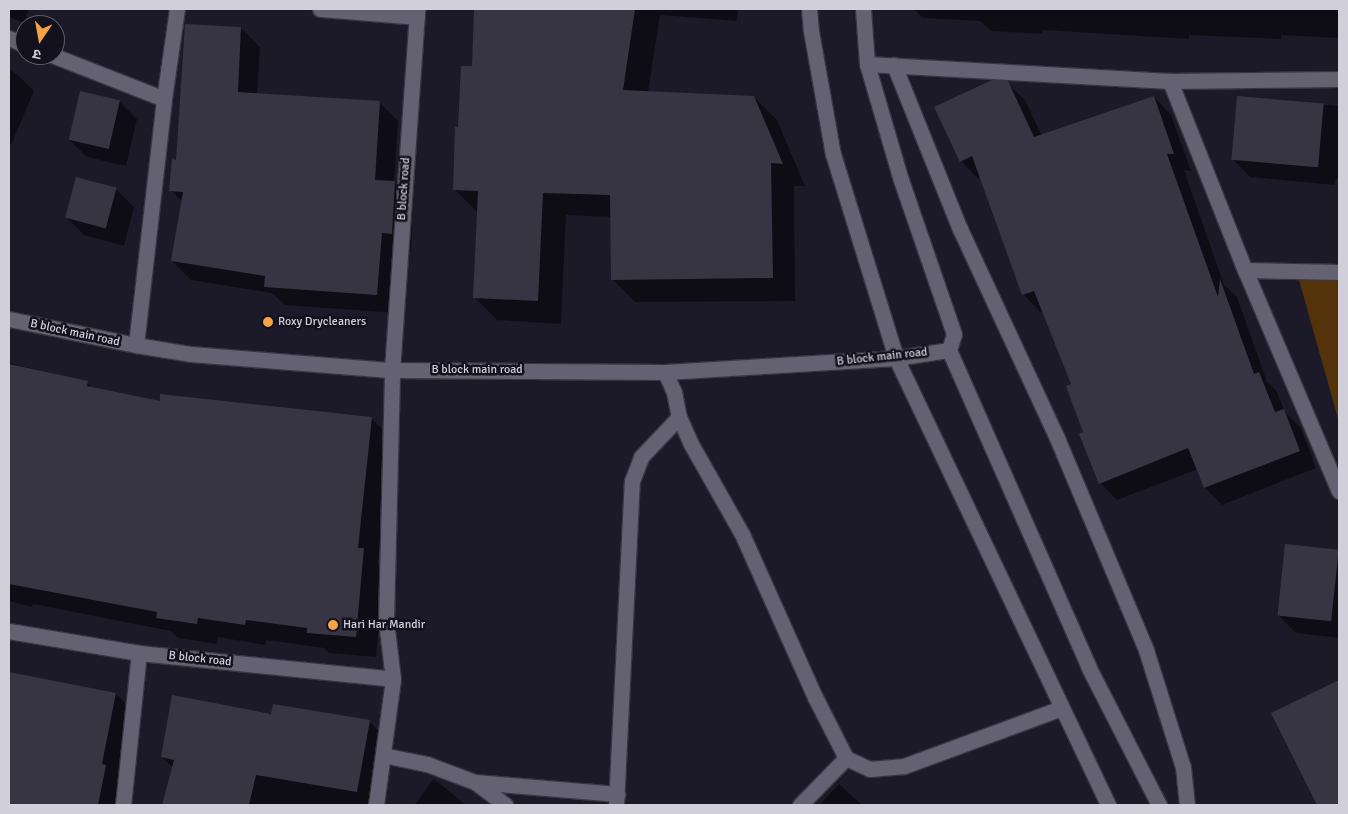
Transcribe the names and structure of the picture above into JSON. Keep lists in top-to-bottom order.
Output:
{
  "streets": {
    "street": ["B block road", "B block main road"]
  },
  "crossings": [
    ["B block road", "B block main road"]
  ],
  "places": ["Roxy Drycleaners", "Hari Har Mandir"],
  "north": "bottom"
}
